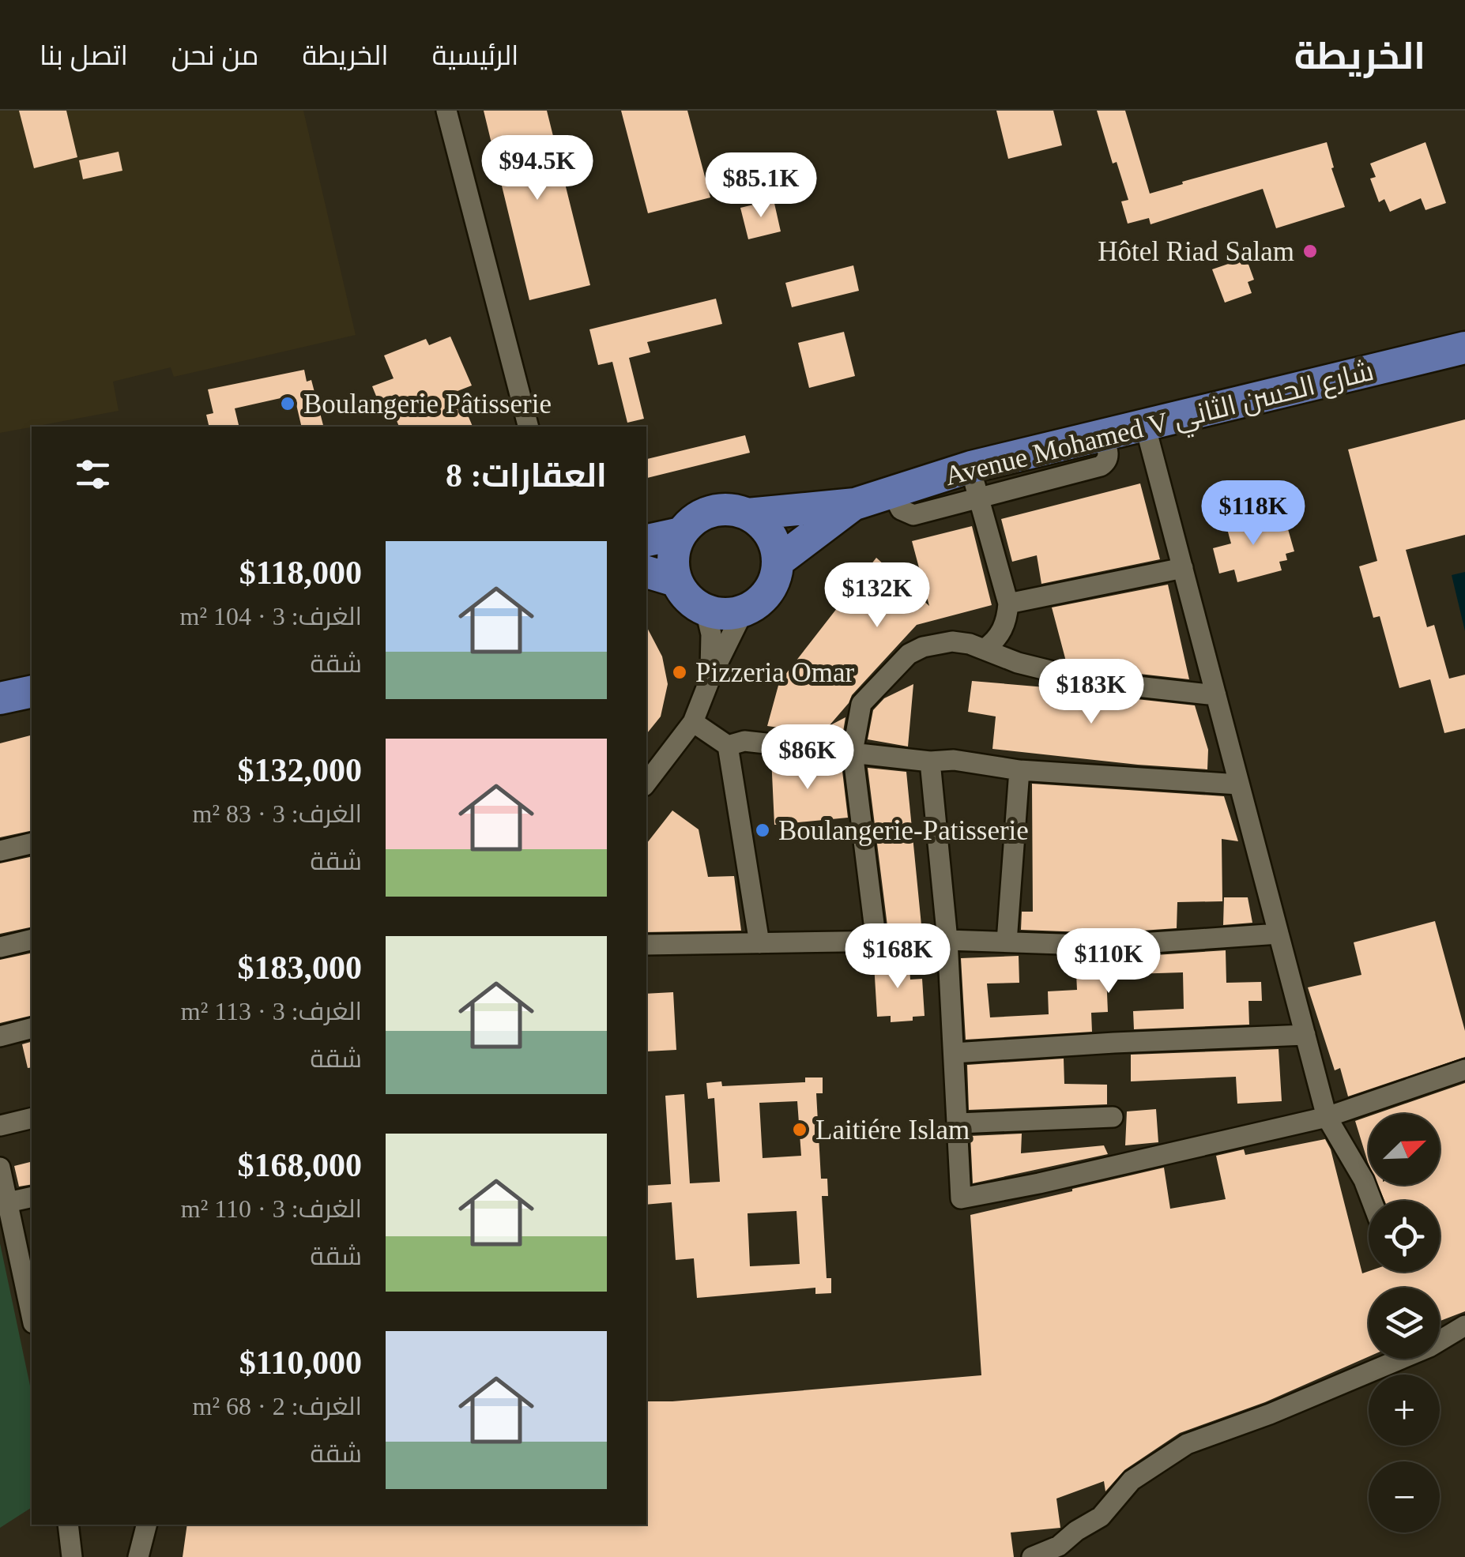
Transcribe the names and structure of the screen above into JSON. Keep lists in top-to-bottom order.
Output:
{
  "streets": {
    "main road": ["Avenue Mohamed V شارع الحسن الثاني"]
  },
  "places": [
    "Hôtel Riad Salam",
    "Boulangerie Pâtisserie",
    "Pizzeria Omar",
    "Boulangerie-Patisserie",
    "Laitiére Islam"
  ],
  "north": "top right",
  "page": {
    "header": "الخريطة",
    "nav": [
      "الرئيسية",
      "الخريطة",
      "من نحن",
      "اتصل بنا"
    ],
    "price": [
      "$94.5K",
      "$85.1K",
      "$118K",
      "$132K",
      "$183K",
      "$86K",
      "$168K",
      "$110K"
    ],
    "heading": "العقارات: 8",
    "list": [
      {
        "name": "$118,000",
        "note": "الغرف: 3 · 104 m² · شقة"
      },
      {
        "name": "$132,000",
        "note": "الغرف: 3 · 83 m² · شقة"
      },
      {
        "name": "$183,000",
        "note": "الغرف: 3 · 113 m² · شقة"
      },
      {
        "name": "$168,000",
        "note": "الغرف: 3 · 110 m² · شقة"
      },
      {
        "name": "$110,000",
        "note": "الغرف: 2 · 68 m² · شقة"
      }
    ],
    "map_buttons": ["+", "−"]
  }
}
